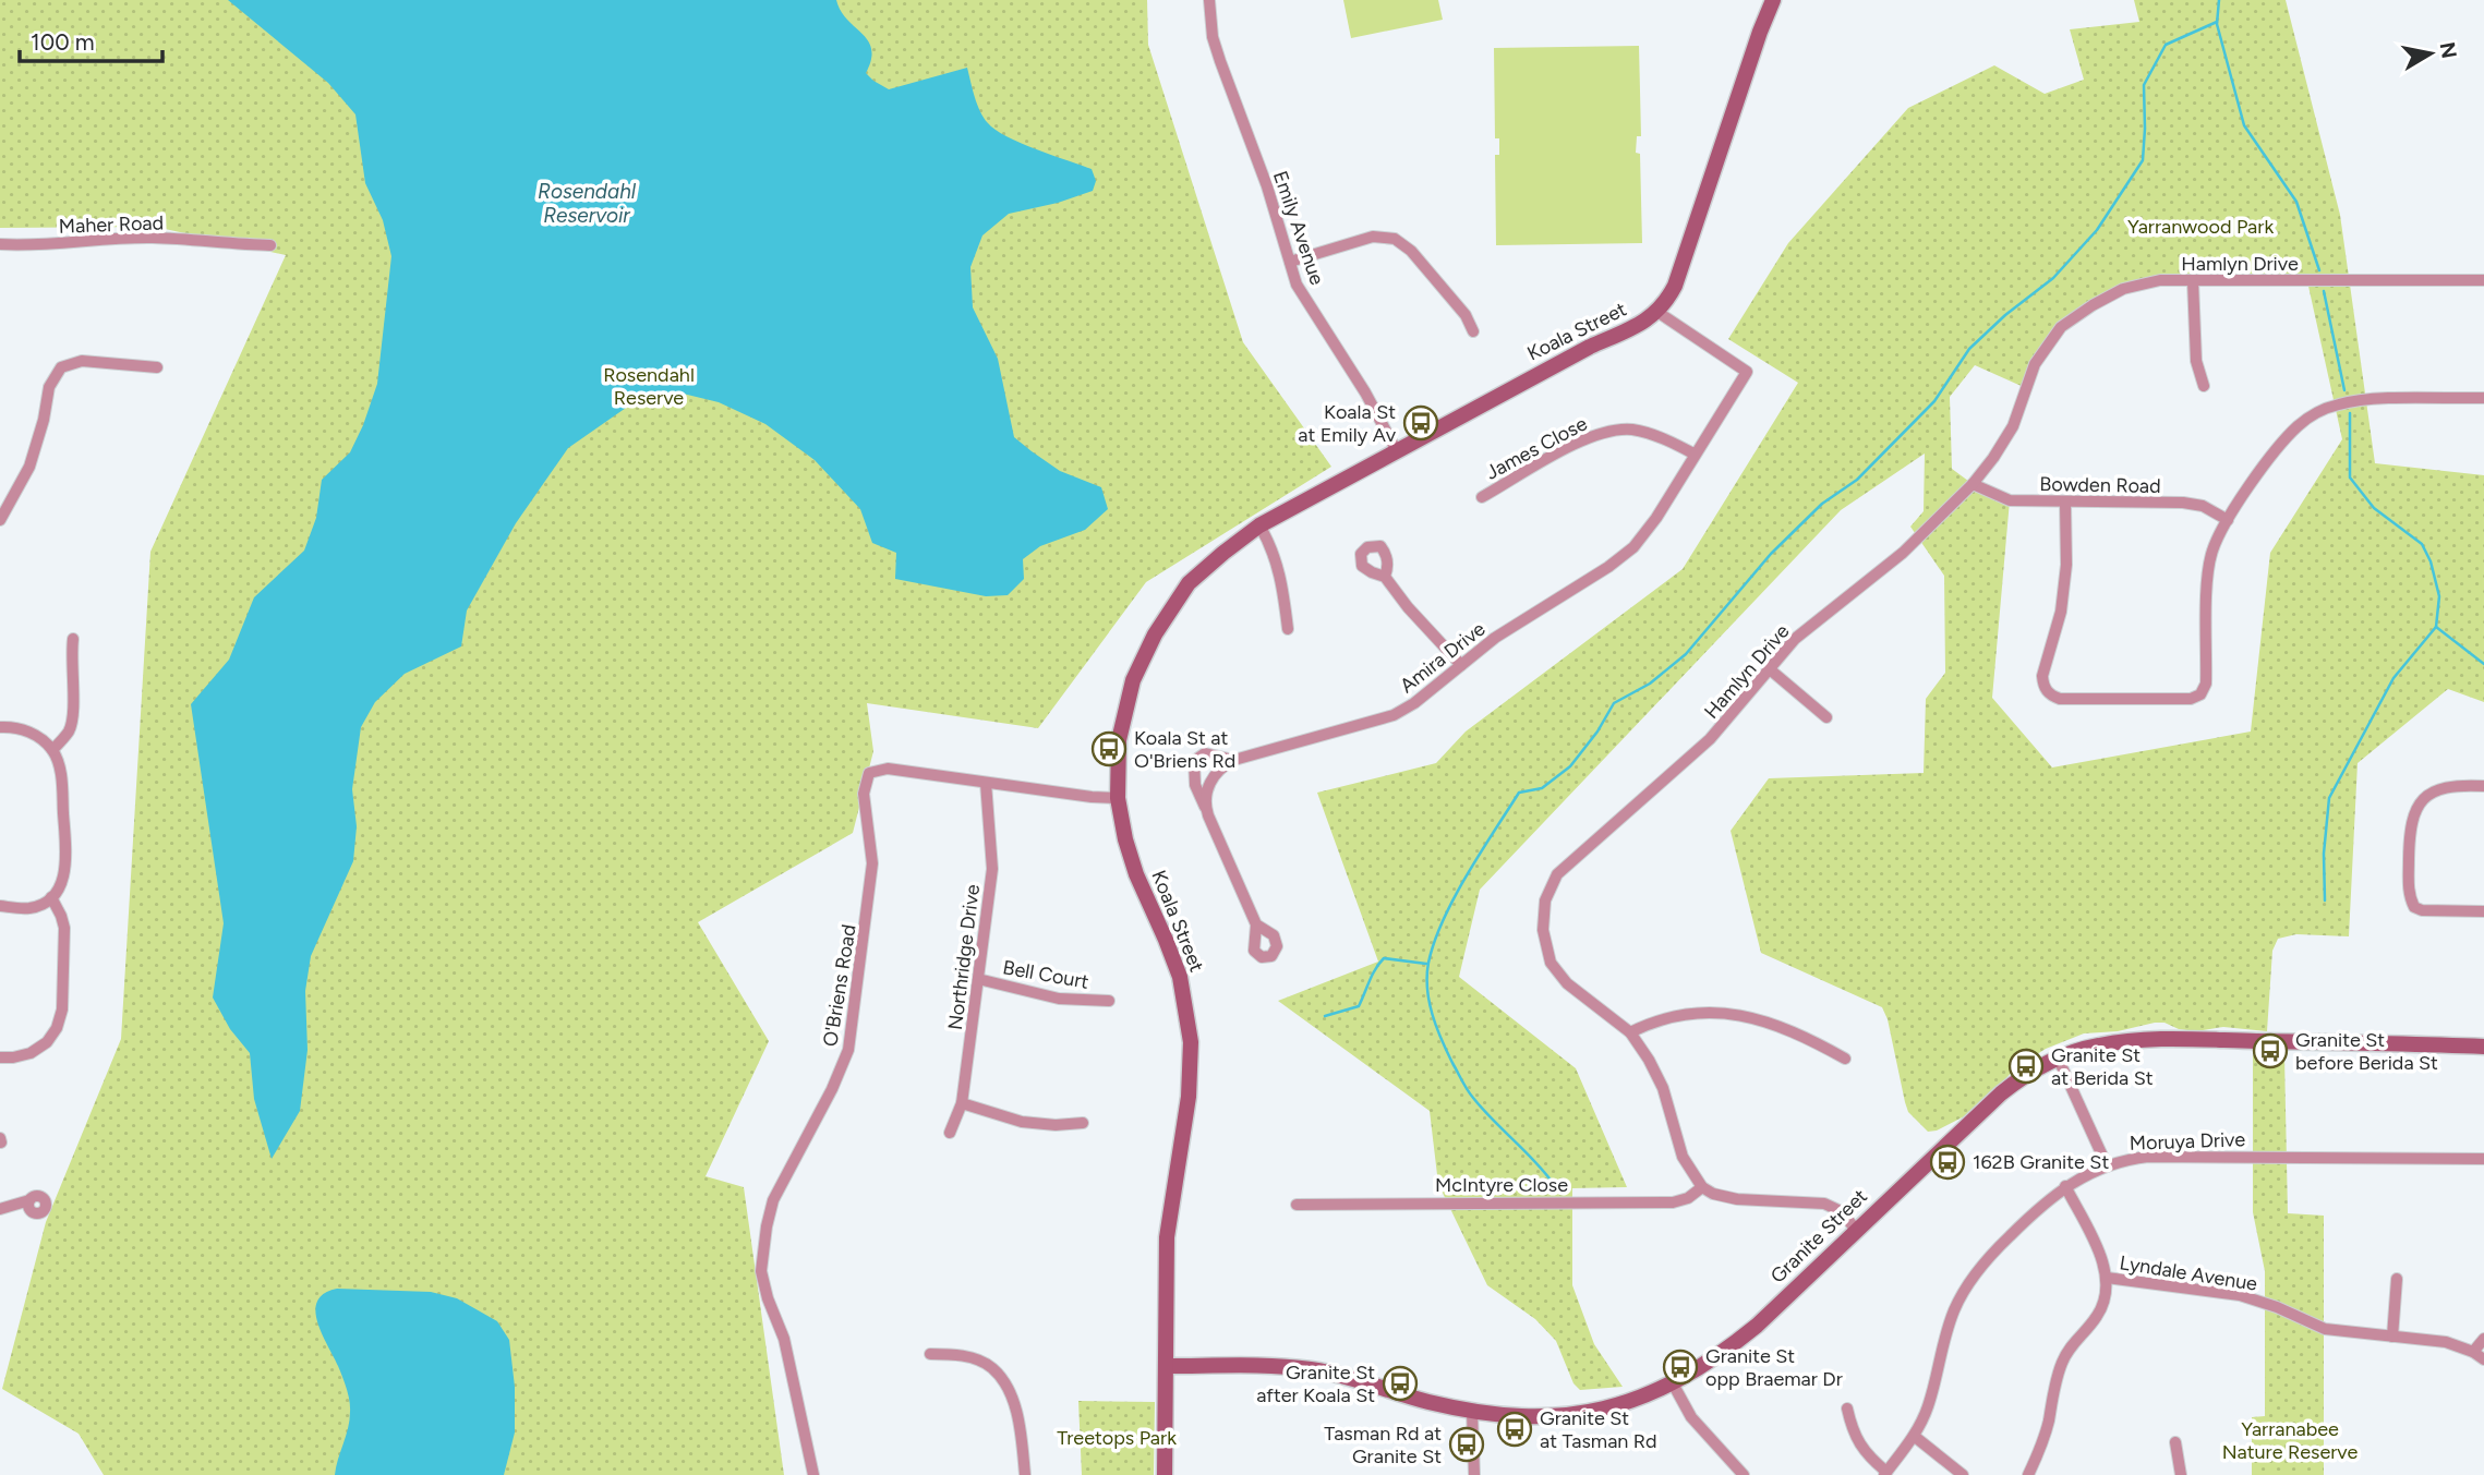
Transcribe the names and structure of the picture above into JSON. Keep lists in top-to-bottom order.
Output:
{
  "streets": {
    "street": [
      "Maher Road",
      "Emily Avenue",
      "Hamlyn Drive",
      "Koala Street",
      "James Close",
      "Bowden Road",
      "Amira Drive",
      "Northridge Drive",
      "Bell Court",
      "O'Briens Road",
      "Moruya Drive",
      "McIntyre Close",
      "Granite Street",
      "Lyndale Avenue"
    ]
  },
  "crossings": [
    ["Emily Avenue", "Koala Street"],
    ["Hamlyn Drive", "Bowden Road"],
    ["Hamlyn Drive", "McIntyre Close"],
    ["Koala Street", "Amira Drive"],
    ["Koala Street", "O'Briens Road"],
    ["Koala Street", "Granite Street"],
    ["James Close", "Amira Drive"],
    ["Northridge Drive", "Bell Court"],
    ["Northridge Drive", "O'Briens Road"]
  ],
  "water": ["Rosendahl Reservoir"],
  "parks": [
    "Yarranwood Park",
    "Rosendahl Reserve",
    "Yarranabee Nature Reserve",
    "Treetops Park"
  ],
  "places": {
    "bus stop": [
      "Koala St at Emily Av",
      "Koala St at O'Briens Rd",
      "Granite St before Berida St",
      "Granite St at Berida St",
      "162B Granite St",
      "Granite St opp Braemar Dr",
      "Granite St after Koala St",
      "Granite St at Tasman Rd",
      "Tasman Rd at Granite St"
    ]
  },
  "scale_bar": "100 m",
  "north": "right"
}
